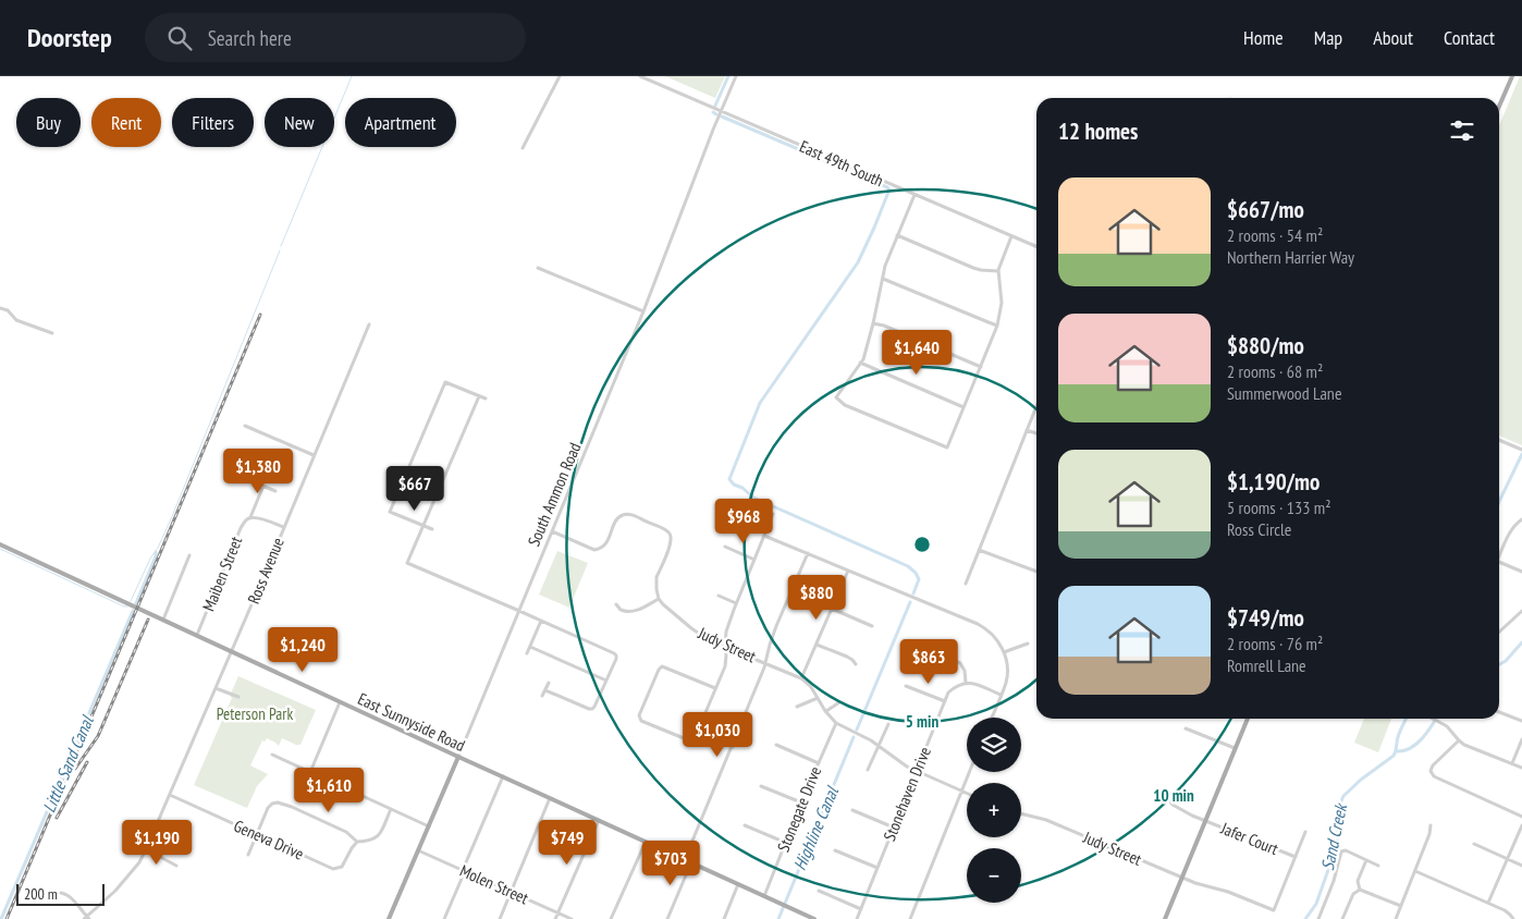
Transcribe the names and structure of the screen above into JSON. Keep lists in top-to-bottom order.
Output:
{
  "streets": {
    "main road": ["South Ammon Road", "East Sunnyside Road"],
    "street": [
      "East 49th South",
      "Ross Avenue",
      "Maiben Street",
      "Judy Street",
      "Stonehaven Drive",
      "Stonegate Drive",
      "Jafer Court",
      "Geneva Drive",
      "Molen Street"
    ]
  },
  "crossings": [
    ["East 49th South", "South Ammon Road"],
    ["South Ammon Road", "East Sunnyside Road"],
    ["South Ammon Road", "Molen Street"],
    ["Ross Avenue", "Maiben Street"],
    ["Ross Avenue", "East Sunnyside Road"],
    ["Ross Avenue", "Geneva Drive"],
    ["Maiben Street", "East Sunnyside Road"],
    ["Judy Street", "Stonehaven Drive"],
    ["Judy Street", "Stonegate Drive"],
    ["Judy Street", "Jafer Court"],
    ["East Sunnyside Road", "Stonegate Drive"]
  ],
  "water": ["Little Sand Canal", "Highline Canal", "Sand Creek"],
  "parks": ["Peterson Park"],
  "scale_bar": "200 m",
  "page": {
    "header": "Doorstep",
    "search": "Search here",
    "nav": [
      "Home",
      "Map",
      "About",
      "Contact"
    ],
    "chip": [
      "Buy",
      "Rent",
      "Filters",
      "New",
      "Apartment"
    ],
    "heading": "12 homes",
    "list": [
      {
        "name": "$667/mo",
        "note": "2 rooms · 54 m² · Northern Harrier Way"
      },
      {
        "name": "$880/mo",
        "note": "2 rooms · 68 m² · Summerwood Lane"
      },
      {
        "name": "$1,190/mo",
        "note": "5 rooms · 133 m² · Ross Circle"
      },
      {
        "name": "$749/mo",
        "note": "2 rooms · 76 m² · Romrell Lane"
      }
    ],
    "price": [
      "$1,640",
      "$1,380",
      "$667",
      "$968",
      "$880",
      "$1,240",
      "$863",
      "$1,030",
      "$1,610",
      "$1,190",
      "$749",
      "$703"
    ],
    "map_buttons": ["+", "−"],
    "scale": "200 m"
  },
  "rings": ["5 min", "10 min"]
}
